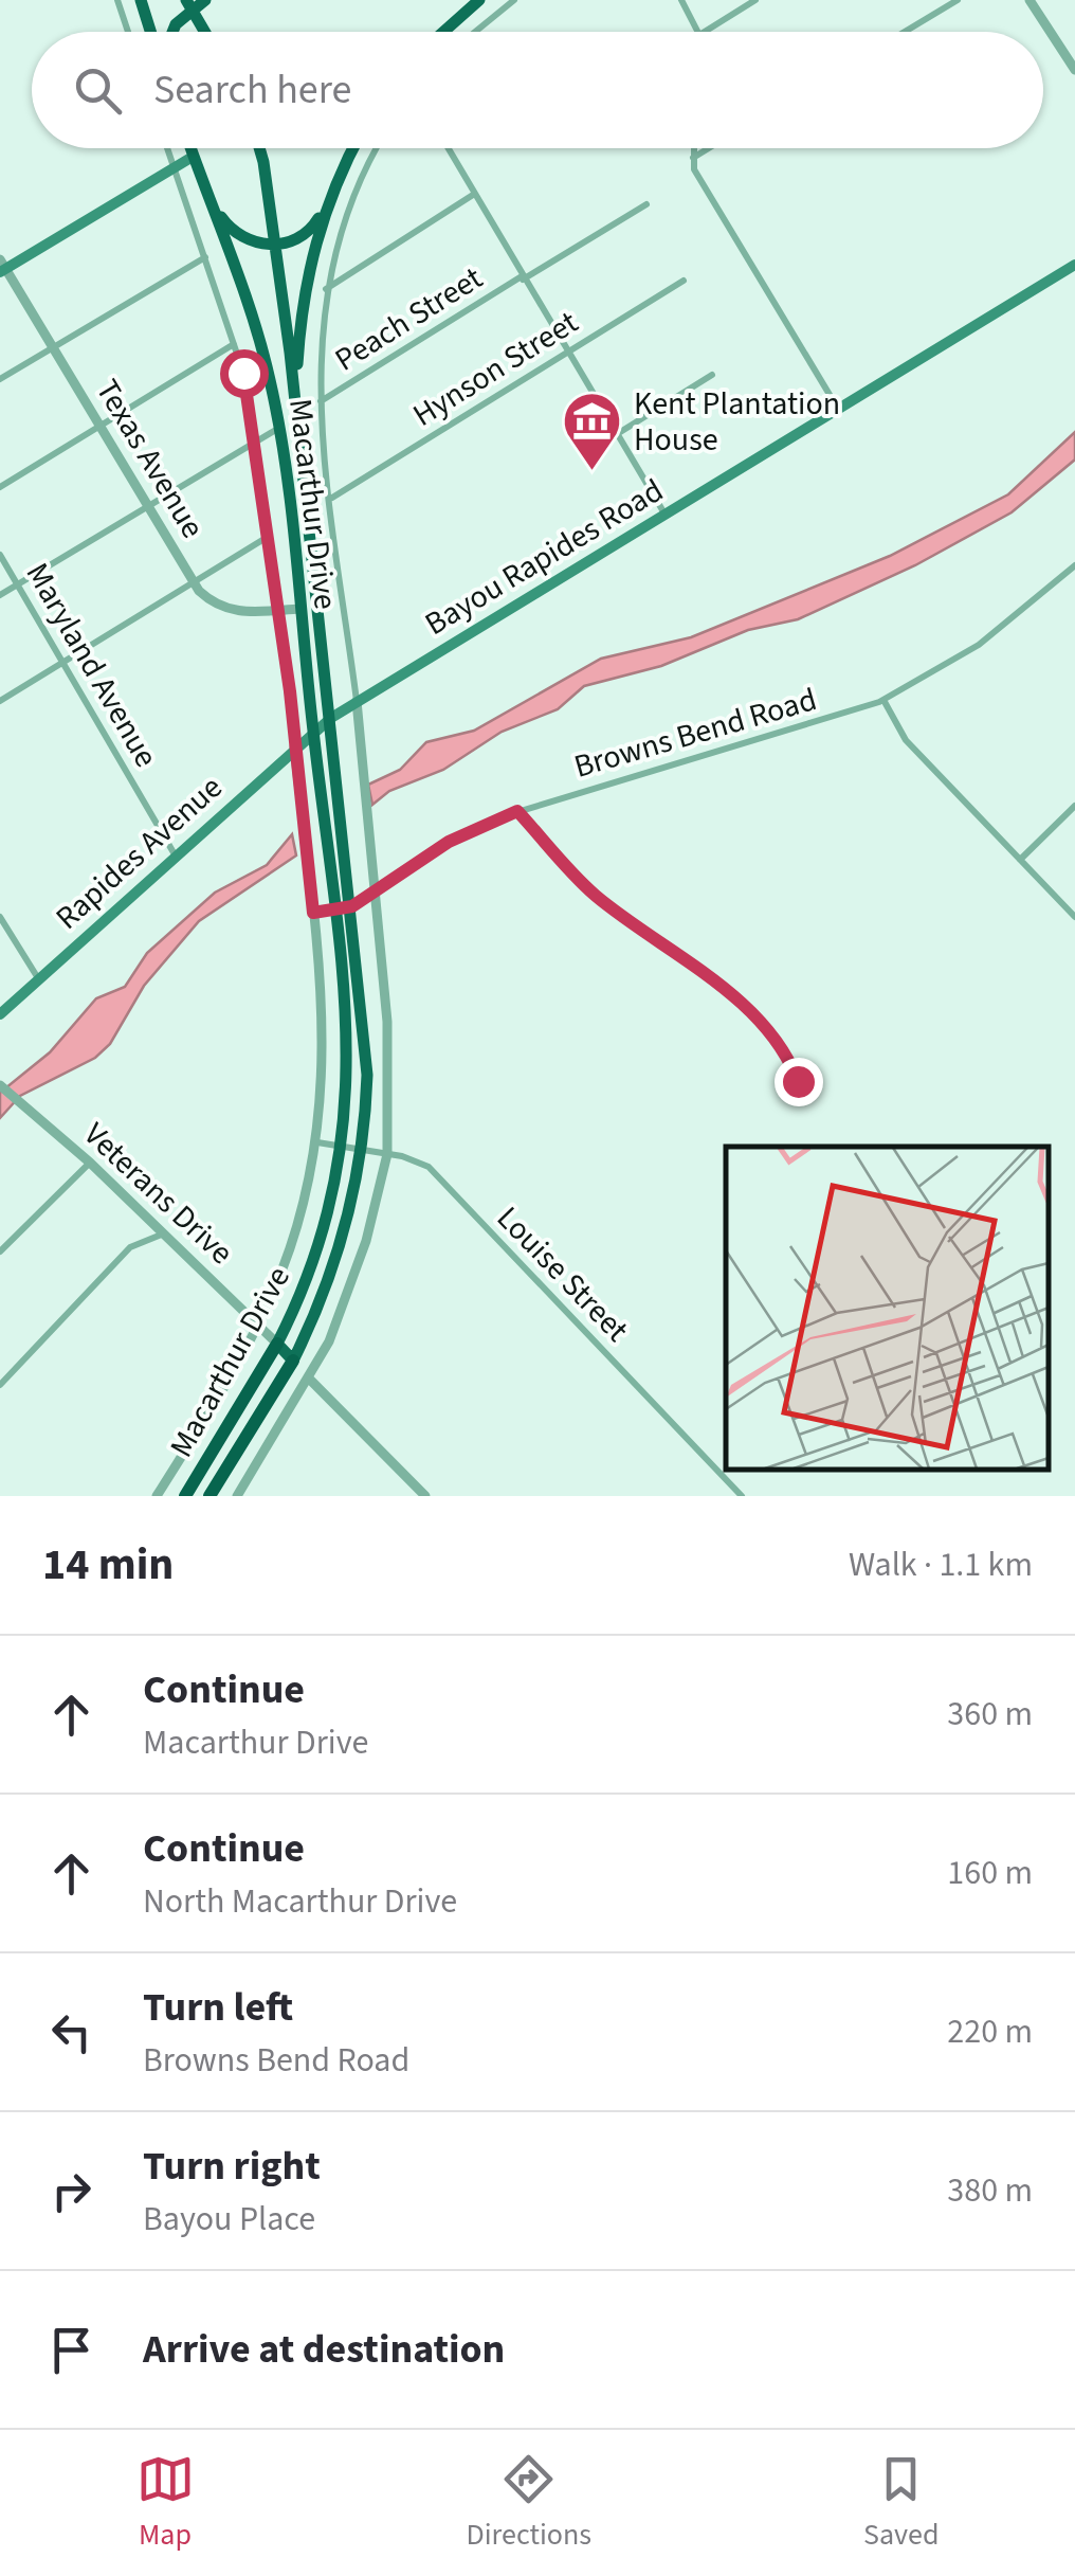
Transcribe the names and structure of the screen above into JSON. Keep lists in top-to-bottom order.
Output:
{
  "streets": {
    "highway": ["Macarthur Drive"],
    "main road": ["Bayou Rapides Road", "Rapides Avenue"],
    "street": [
      "Peach Street",
      "Hynson Street",
      "Texas Avenue",
      "Maryland Avenue",
      "Browns Bend Road",
      "Veterans Drive",
      "Louise Street"
    ]
  },
  "crossings": [
    ["Peach Street", "Macarthur Drive"],
    ["Hynson Street", "Macarthur Drive"],
    ["Texas Avenue", "Macarthur Drive"],
    ["Macarthur Drive", "Bayou Rapides Road"],
    ["Macarthur Drive", "Browns Bend Road"],
    ["Macarthur Drive", "Rapides Avenue"],
    ["Macarthur Drive", "Veterans Drive"],
    ["Macarthur Drive", "Louise Street"],
    ["Bayou Rapides Road", "Rapides Avenue"],
    ["Maryland Avenue", "Rapides Avenue"]
  ],
  "places": {
    "museum": ["Kent Plantation House"]
  },
  "page": {
    "search": "Search here",
    "heading": ["14 min", "Walk · 1.1 km"],
    "list": [
      ["Continue", "Macarthur Drive", "360 m"],
      ["Continue", "North Macarthur Drive", "160 m"],
      ["Turn left", "Browns Bend Road", "220 m"],
      ["Turn right", "Bayou Place", "380 m"],
      "Arrive at destination"
    ],
    "nav": ["Map", "Directions", "Saved"]
  }
}
